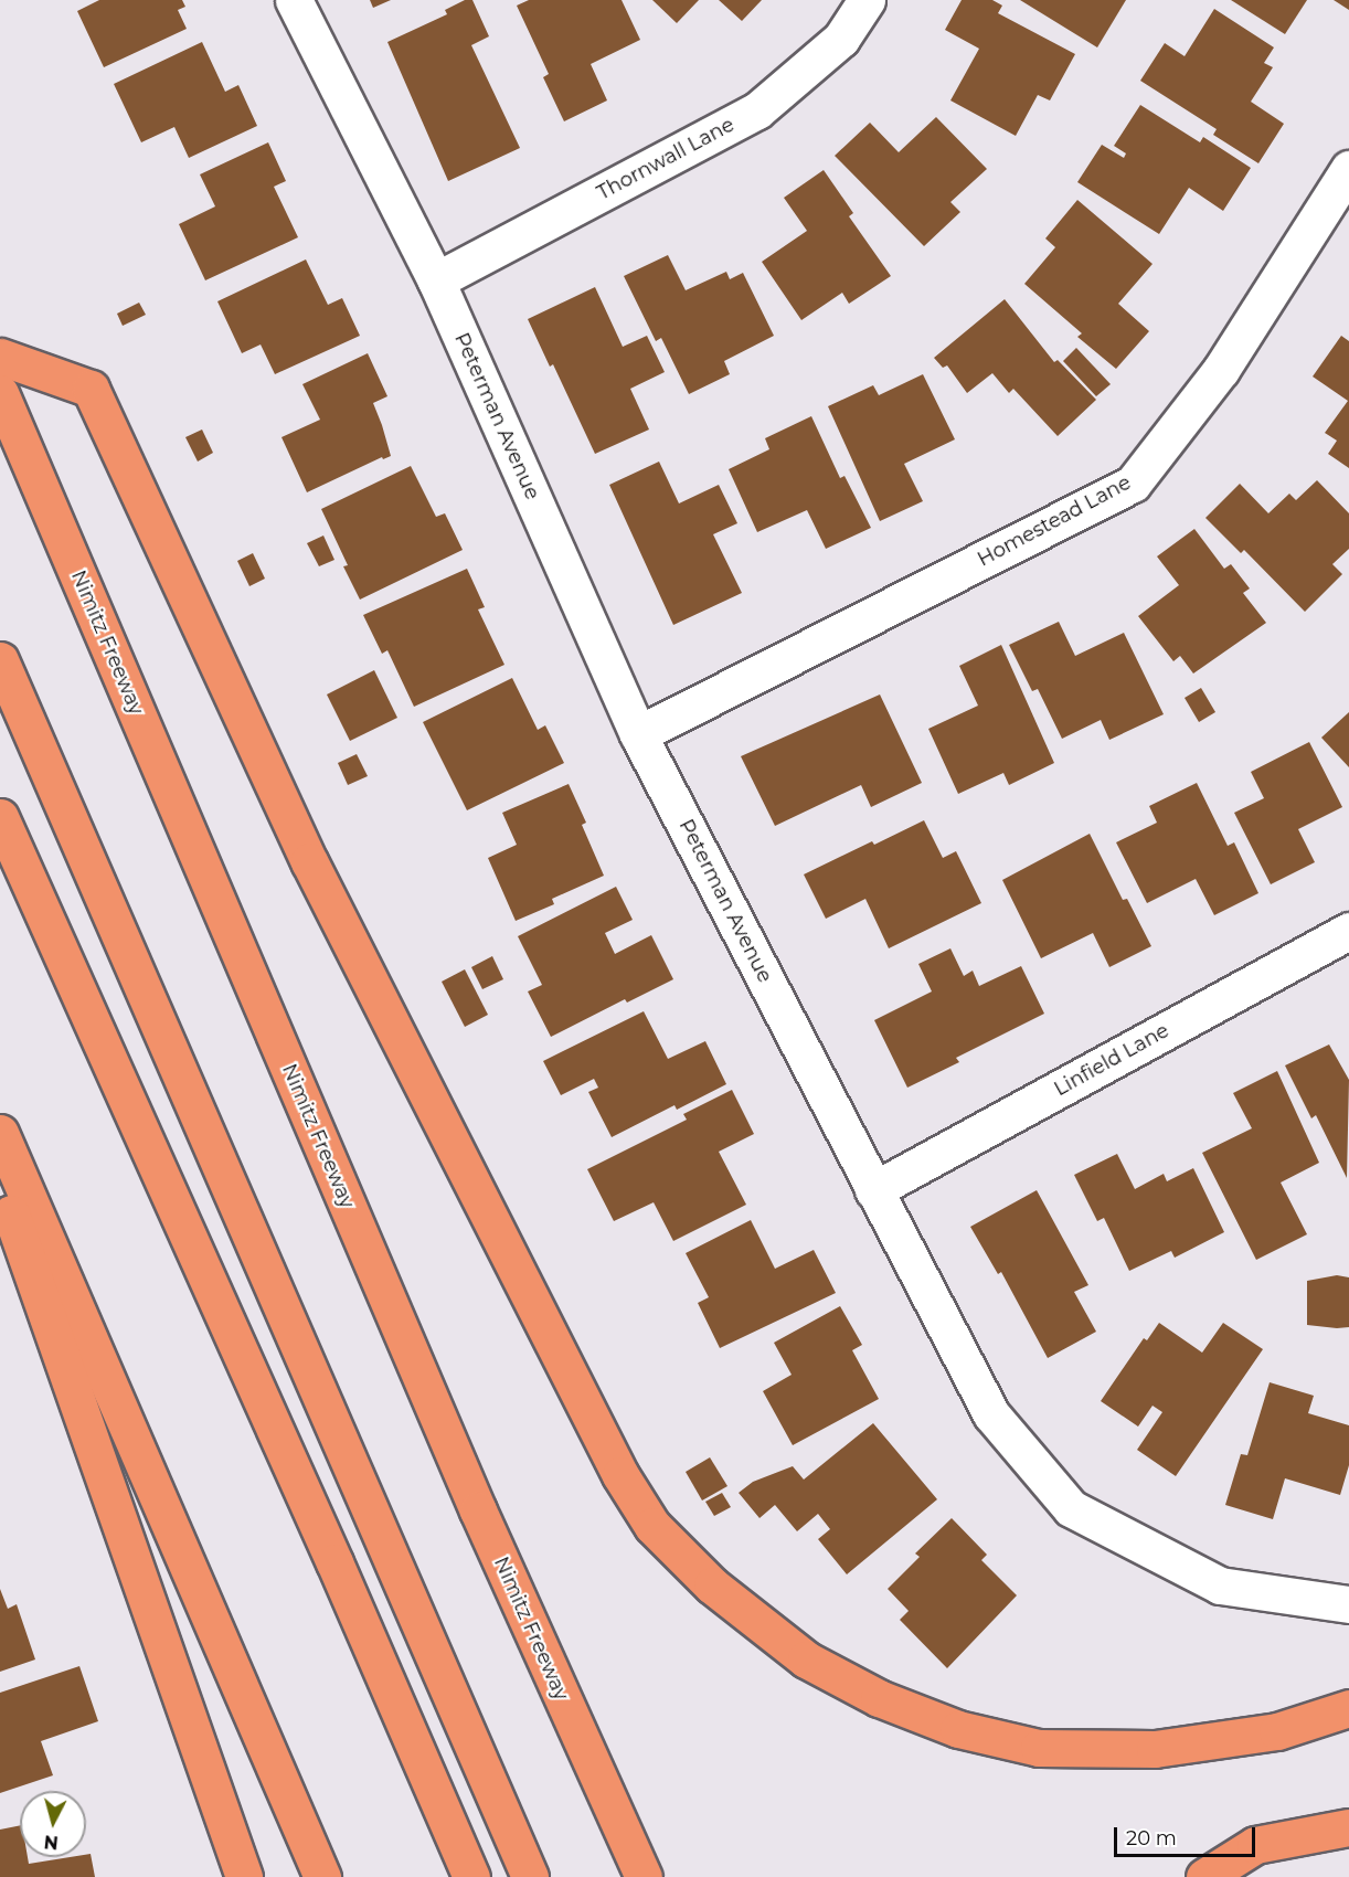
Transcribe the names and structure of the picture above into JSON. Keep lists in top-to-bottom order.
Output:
{
  "streets": {
    "highway": ["Nimitz Freeway"],
    "street": [
      "Thornwall Lane",
      "Peterman Avenue",
      "Homestead Lane",
      "Linfield Lane"
    ]
  },
  "crossings": [
    ["Thornwall Lane", "Peterman Avenue"],
    ["Peterman Avenue", "Homestead Lane"],
    ["Peterman Avenue", "Linfield Lane"]
  ],
  "scale_bar": "20 m",
  "north": "bottom"
}
